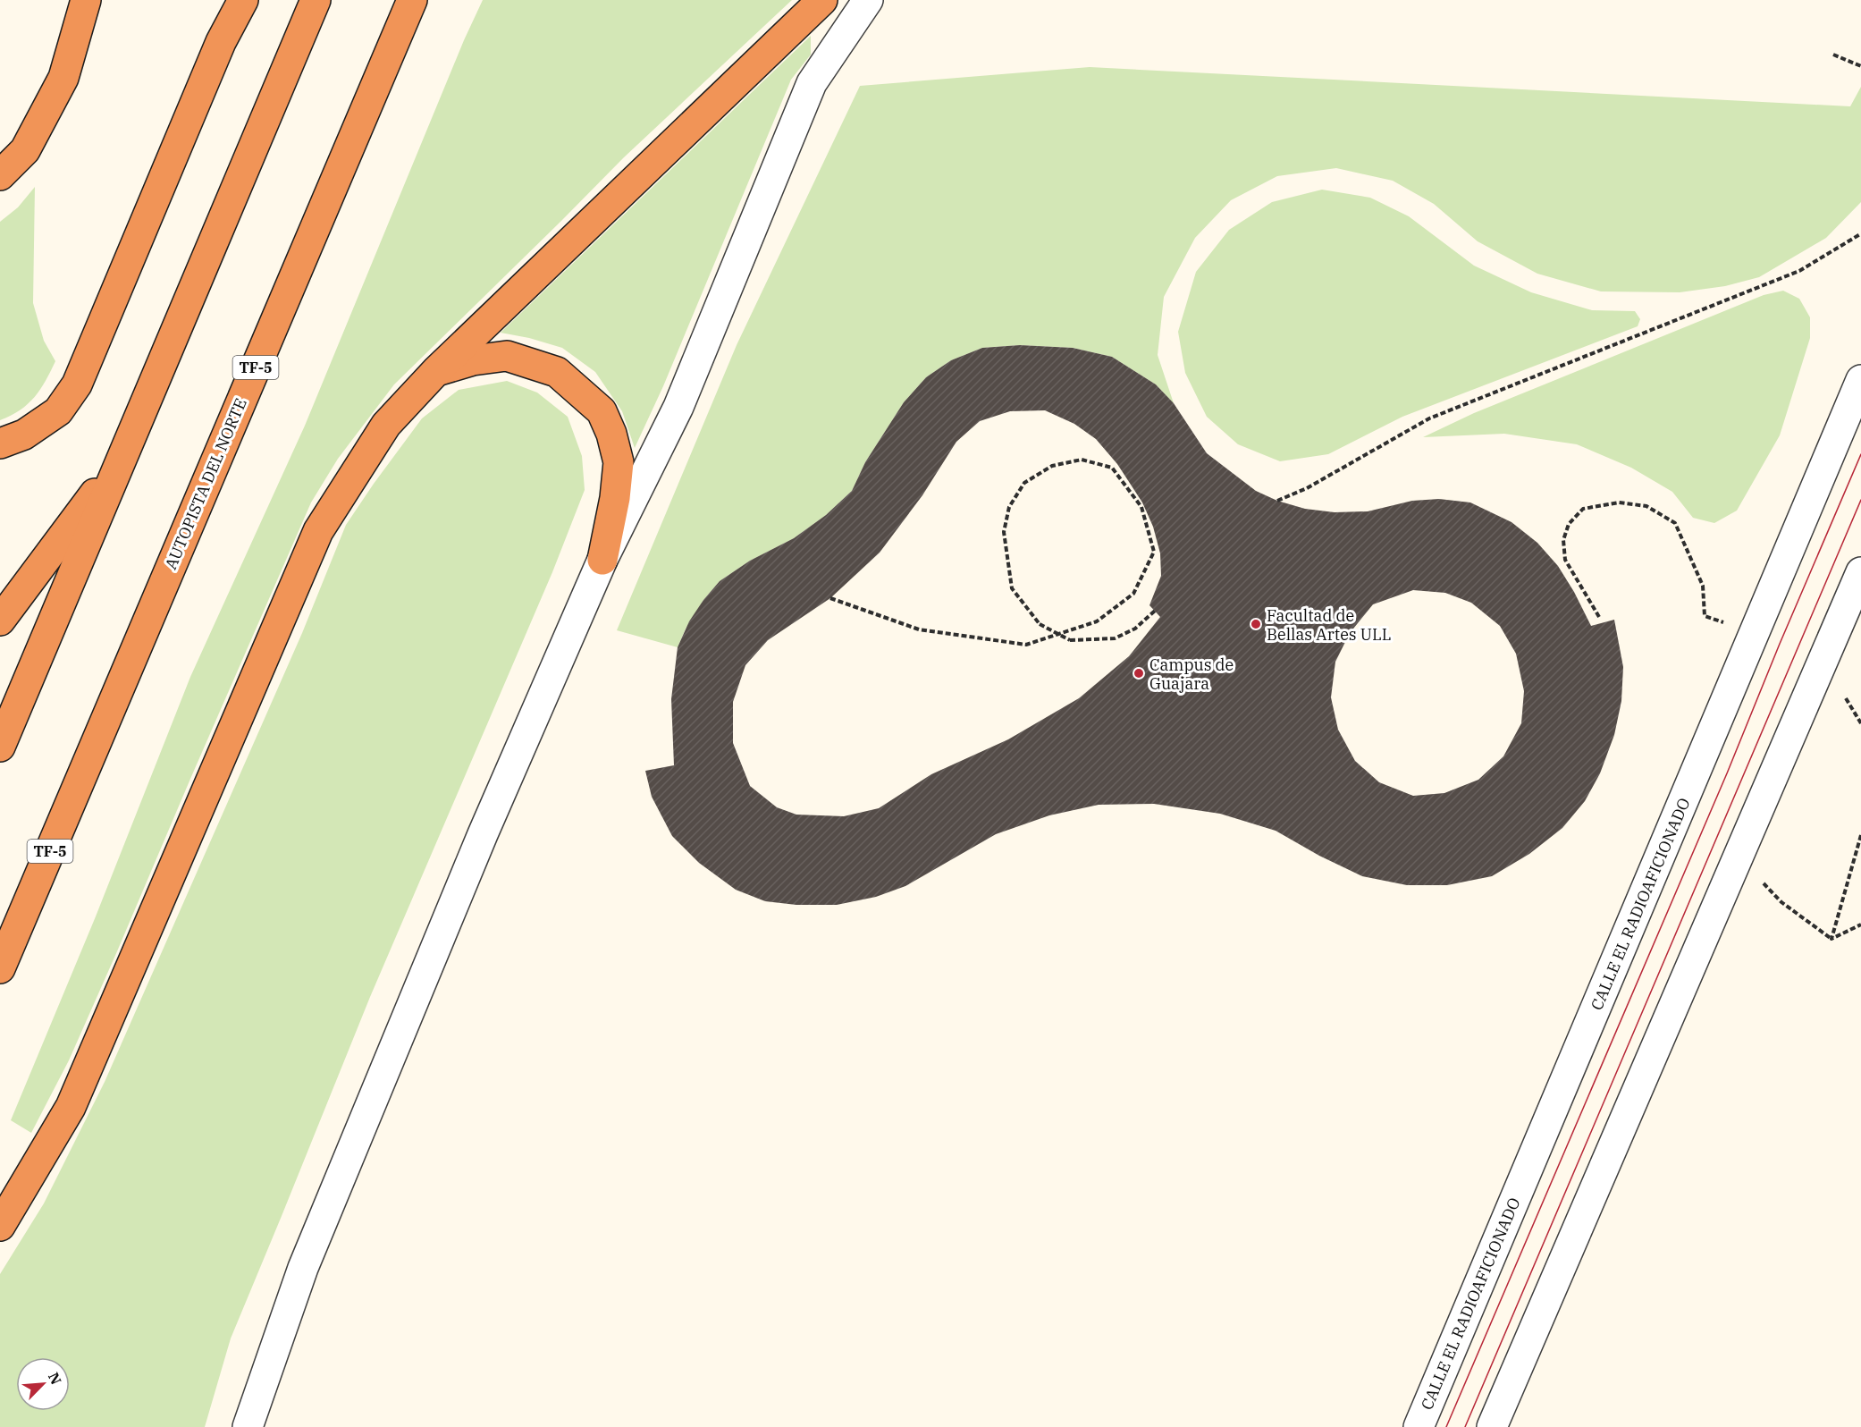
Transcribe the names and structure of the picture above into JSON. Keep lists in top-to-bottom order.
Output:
{
  "streets": {
    "highway": ["TF-5", "AUTOPISTA DEL NORTE"],
    "street": ["CALLE EL RADIOAFICIONADO"]
  },
  "places": ["Facultad de Bellas Artes ULL", "Campus de Guajara"],
  "north": "top right"
}
